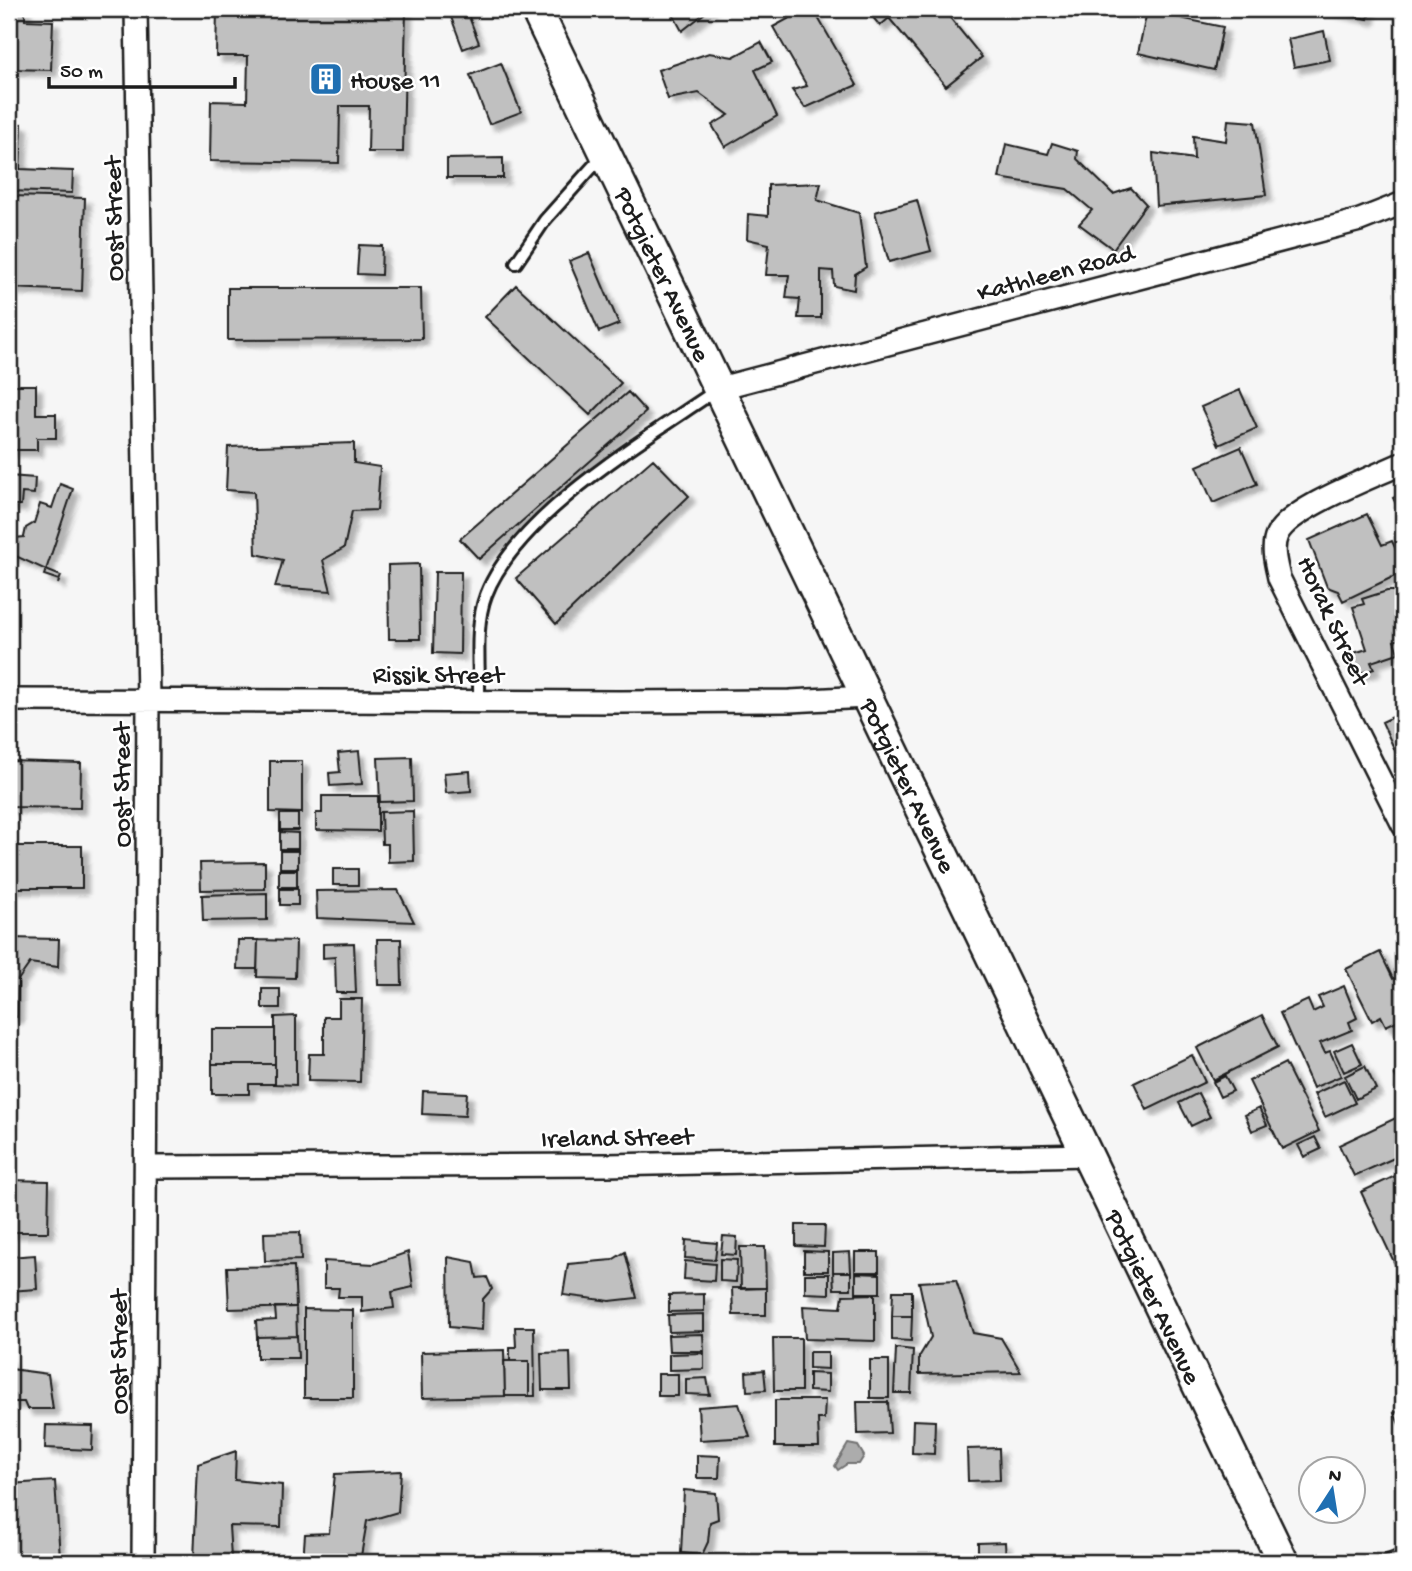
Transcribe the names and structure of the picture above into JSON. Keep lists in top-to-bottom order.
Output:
{
  "streets": {
    "street": [
      "Oost Street",
      "Kathleen Road",
      "Potgieter Avenue",
      "Horak Street",
      "Rissik Street",
      "Ireland Street"
    ]
  },
  "crossings": [
    ["Oost Street", "Rissik Street"],
    ["Oost Street", "Ireland Street"],
    ["Kathleen Road", "Potgieter Avenue"],
    ["Potgieter Avenue", "Rissik Street"],
    ["Potgieter Avenue", "Ireland Street"]
  ],
  "places": {
    "building": ["House 11"]
  },
  "scale_bar": "50 m",
  "north": "top"
}
